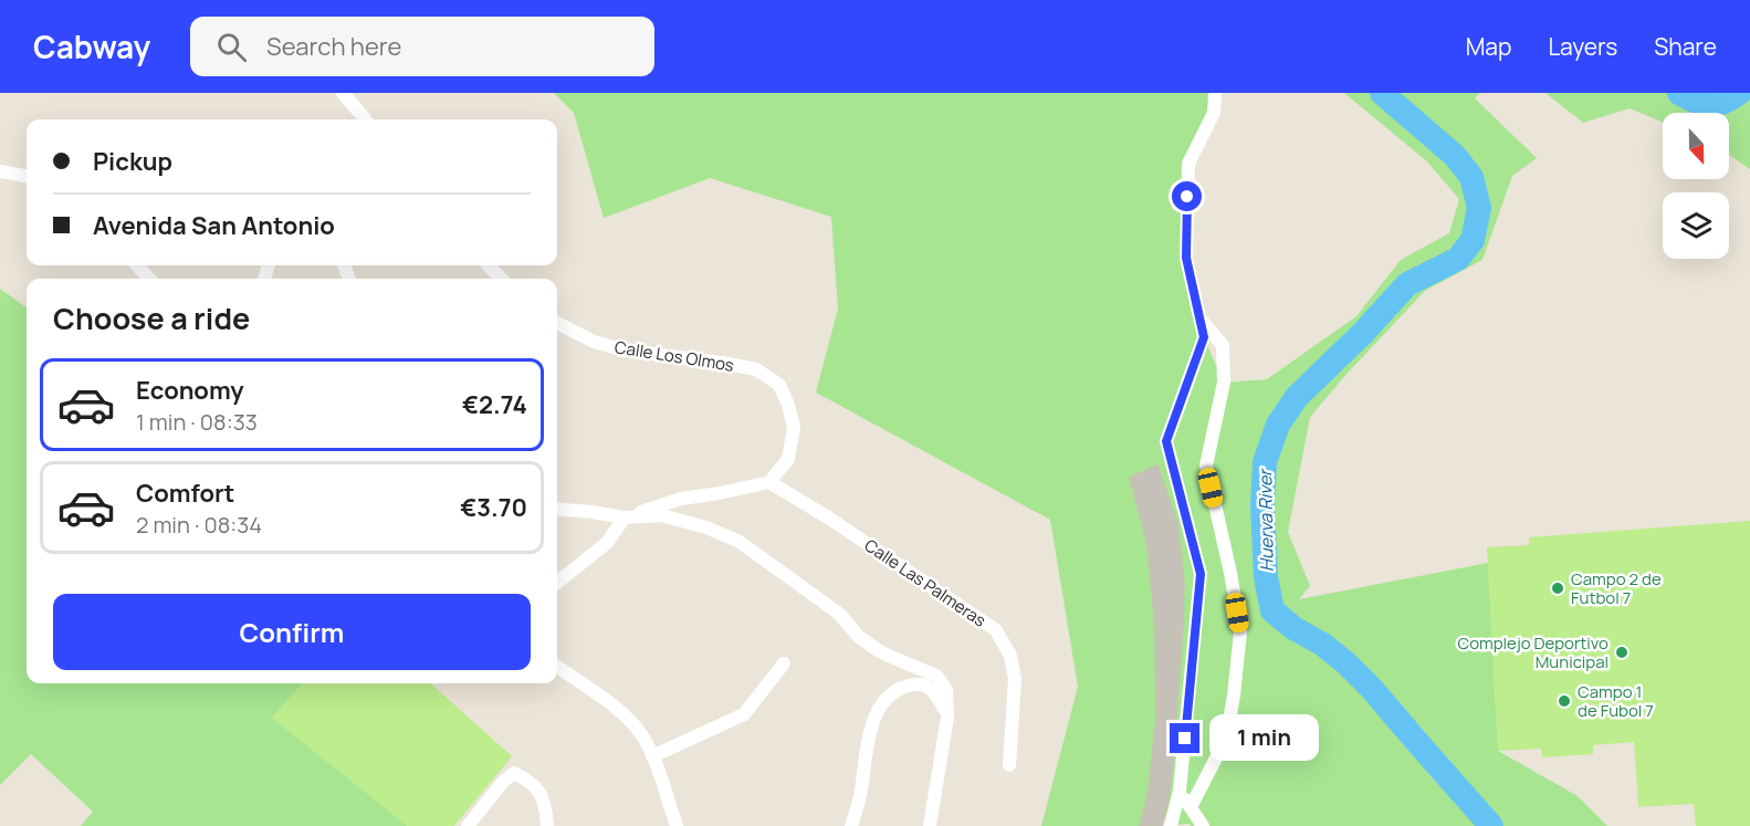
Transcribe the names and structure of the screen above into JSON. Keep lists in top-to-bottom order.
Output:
{
  "streets": {
    "street": ["Calle Los Olmos", "Calle Las Palmeras"]
  },
  "crossings": [
    ["Calle Los Olmos", "Calle Las Palmeras"]
  ],
  "water": ["Huerva River"],
  "places": ["Campo 2 de Futbol 7", "Complejo Deportivo Municipal", "Campo 1 de Fubol 7"],
  "north": "bottom",
  "page": {
    "header": "Cabway",
    "search": "Search here",
    "nav": ["Map", "Layers", "Share"],
    "banner": ["Pickup", "Avenida San Antonio"],
    "heading": "Choose a ride",
    "list": [
      {
        "name": "Economy",
        "note": "1 min · 08:33",
        "value": "€2.74"
      },
      {
        "name": "Comfort",
        "note": "2 min · 08:34",
        "value": "€3.70"
      }
    ],
    "buttons": "Confirm",
    "bubble": "1 min"
  }
}
